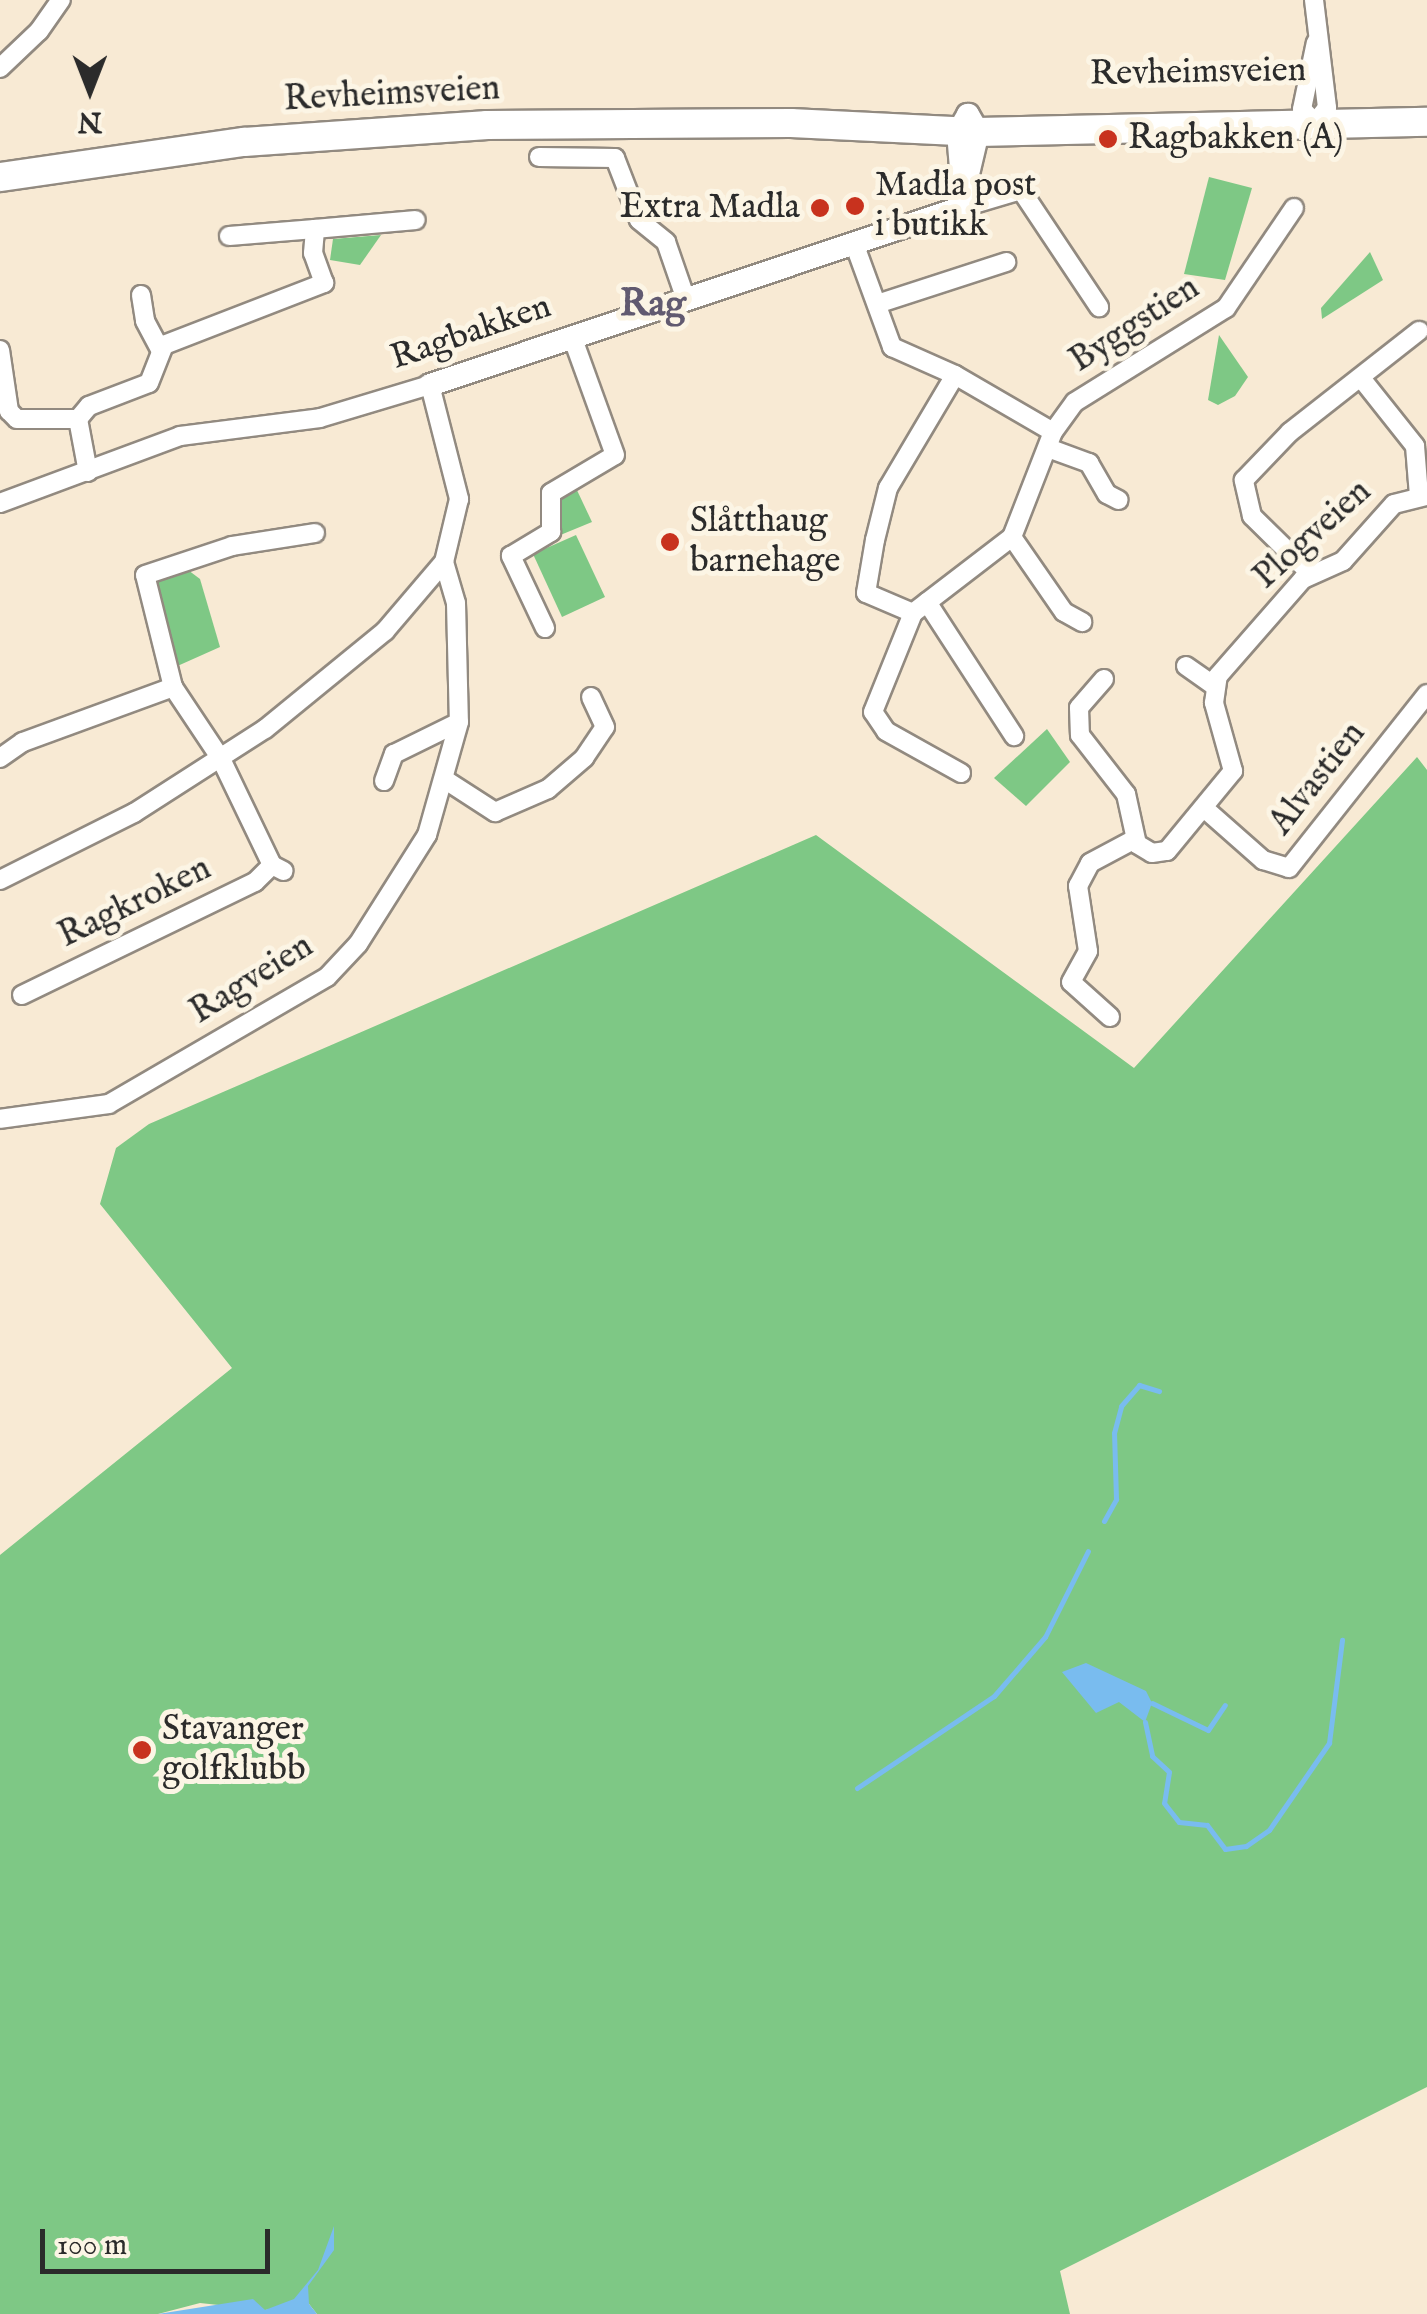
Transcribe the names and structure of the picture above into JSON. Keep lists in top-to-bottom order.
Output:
{
  "streets": {
    "main road": ["Revheimsveien"],
    "street": [
      "Byggstien",
      "Ragbakken",
      "Plogveien",
      "Alvastien",
      "Ragkroken",
      "Ragveien"
    ]
  },
  "crossings": [
    ["Ragbakken", "Ragveien"]
  ],
  "districts": ["Rag"],
  "places": [
    "Ragbakken (A)",
    "Madla post i butikk",
    "Extra Madla",
    "Slåtthaug barnehage",
    "Stavanger golfklubb"
  ],
  "scale_bar": "100 m",
  "north": "bottom"
}
